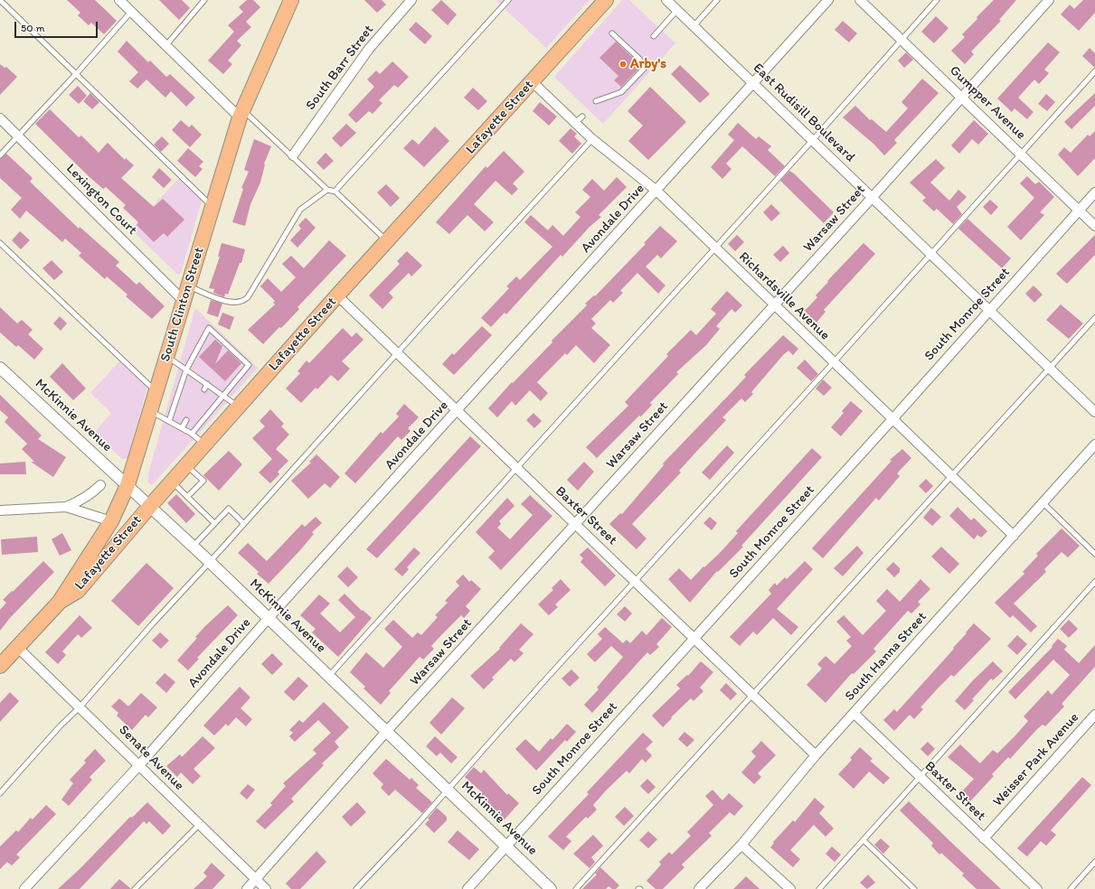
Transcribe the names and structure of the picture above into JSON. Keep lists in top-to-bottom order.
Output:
{
  "streets": {
    "highway": ["Lafayette Street", "South Clinton Street"],
    "street": [
      "South Barr Street",
      "Gumpper Avenue",
      "East Rudisill Boulevard",
      "Lexington Court",
      "Avondale Drive",
      "Warsaw Street",
      "Richardsville Avenue",
      "South Monroe Street",
      "McKinnie Avenue",
      "Baxter Street",
      "South Hanna Street",
      "Senate Avenue",
      "Weisser Park Avenue"
    ]
  },
  "crossings": [
    ["Gumpper Avenue", "Warsaw Street"],
    ["Gumpper Avenue", "South Monroe Street"],
    ["East Rudisill Boulevard", "Avondale Drive"],
    ["East Rudisill Boulevard", "Warsaw Street"],
    ["East Rudisill Boulevard", "South Monroe Street"],
    ["Lafayette Street", "Richardsville Avenue"],
    ["Lafayette Street", "South Clinton Street"],
    ["Lafayette Street", "McKinnie Avenue"],
    ["Lafayette Street", "Baxter Street"],
    ["Lafayette Street", "Senate Avenue"],
    ["Lexington Court", "South Clinton Street"],
    ["Avondale Drive", "Richardsville Avenue"],
    ["Avondale Drive", "McKinnie Avenue"],
    ["Avondale Drive", "Baxter Street"],
    ["Avondale Drive", "Senate Avenue"],
    ["Warsaw Street", "Richardsville Avenue"],
    ["Warsaw Street", "McKinnie Avenue"],
    ["Warsaw Street", "Baxter Street"],
    ["Warsaw Street", "Senate Avenue"],
    ["Richardsville Avenue", "South Monroe Street"],
    ["Richardsville Avenue", "South Hanna Street"],
    ["South Clinton Street", "McKinnie Avenue"],
    ["South Monroe Street", "McKinnie Avenue"],
    ["South Monroe Street", "Baxter Street"],
    ["Baxter Street", "South Hanna Street"],
    ["Baxter Street", "Weisser Park Avenue"]
  ],
  "places": ["Arby's"],
  "scale_bar": "50 m"
}
